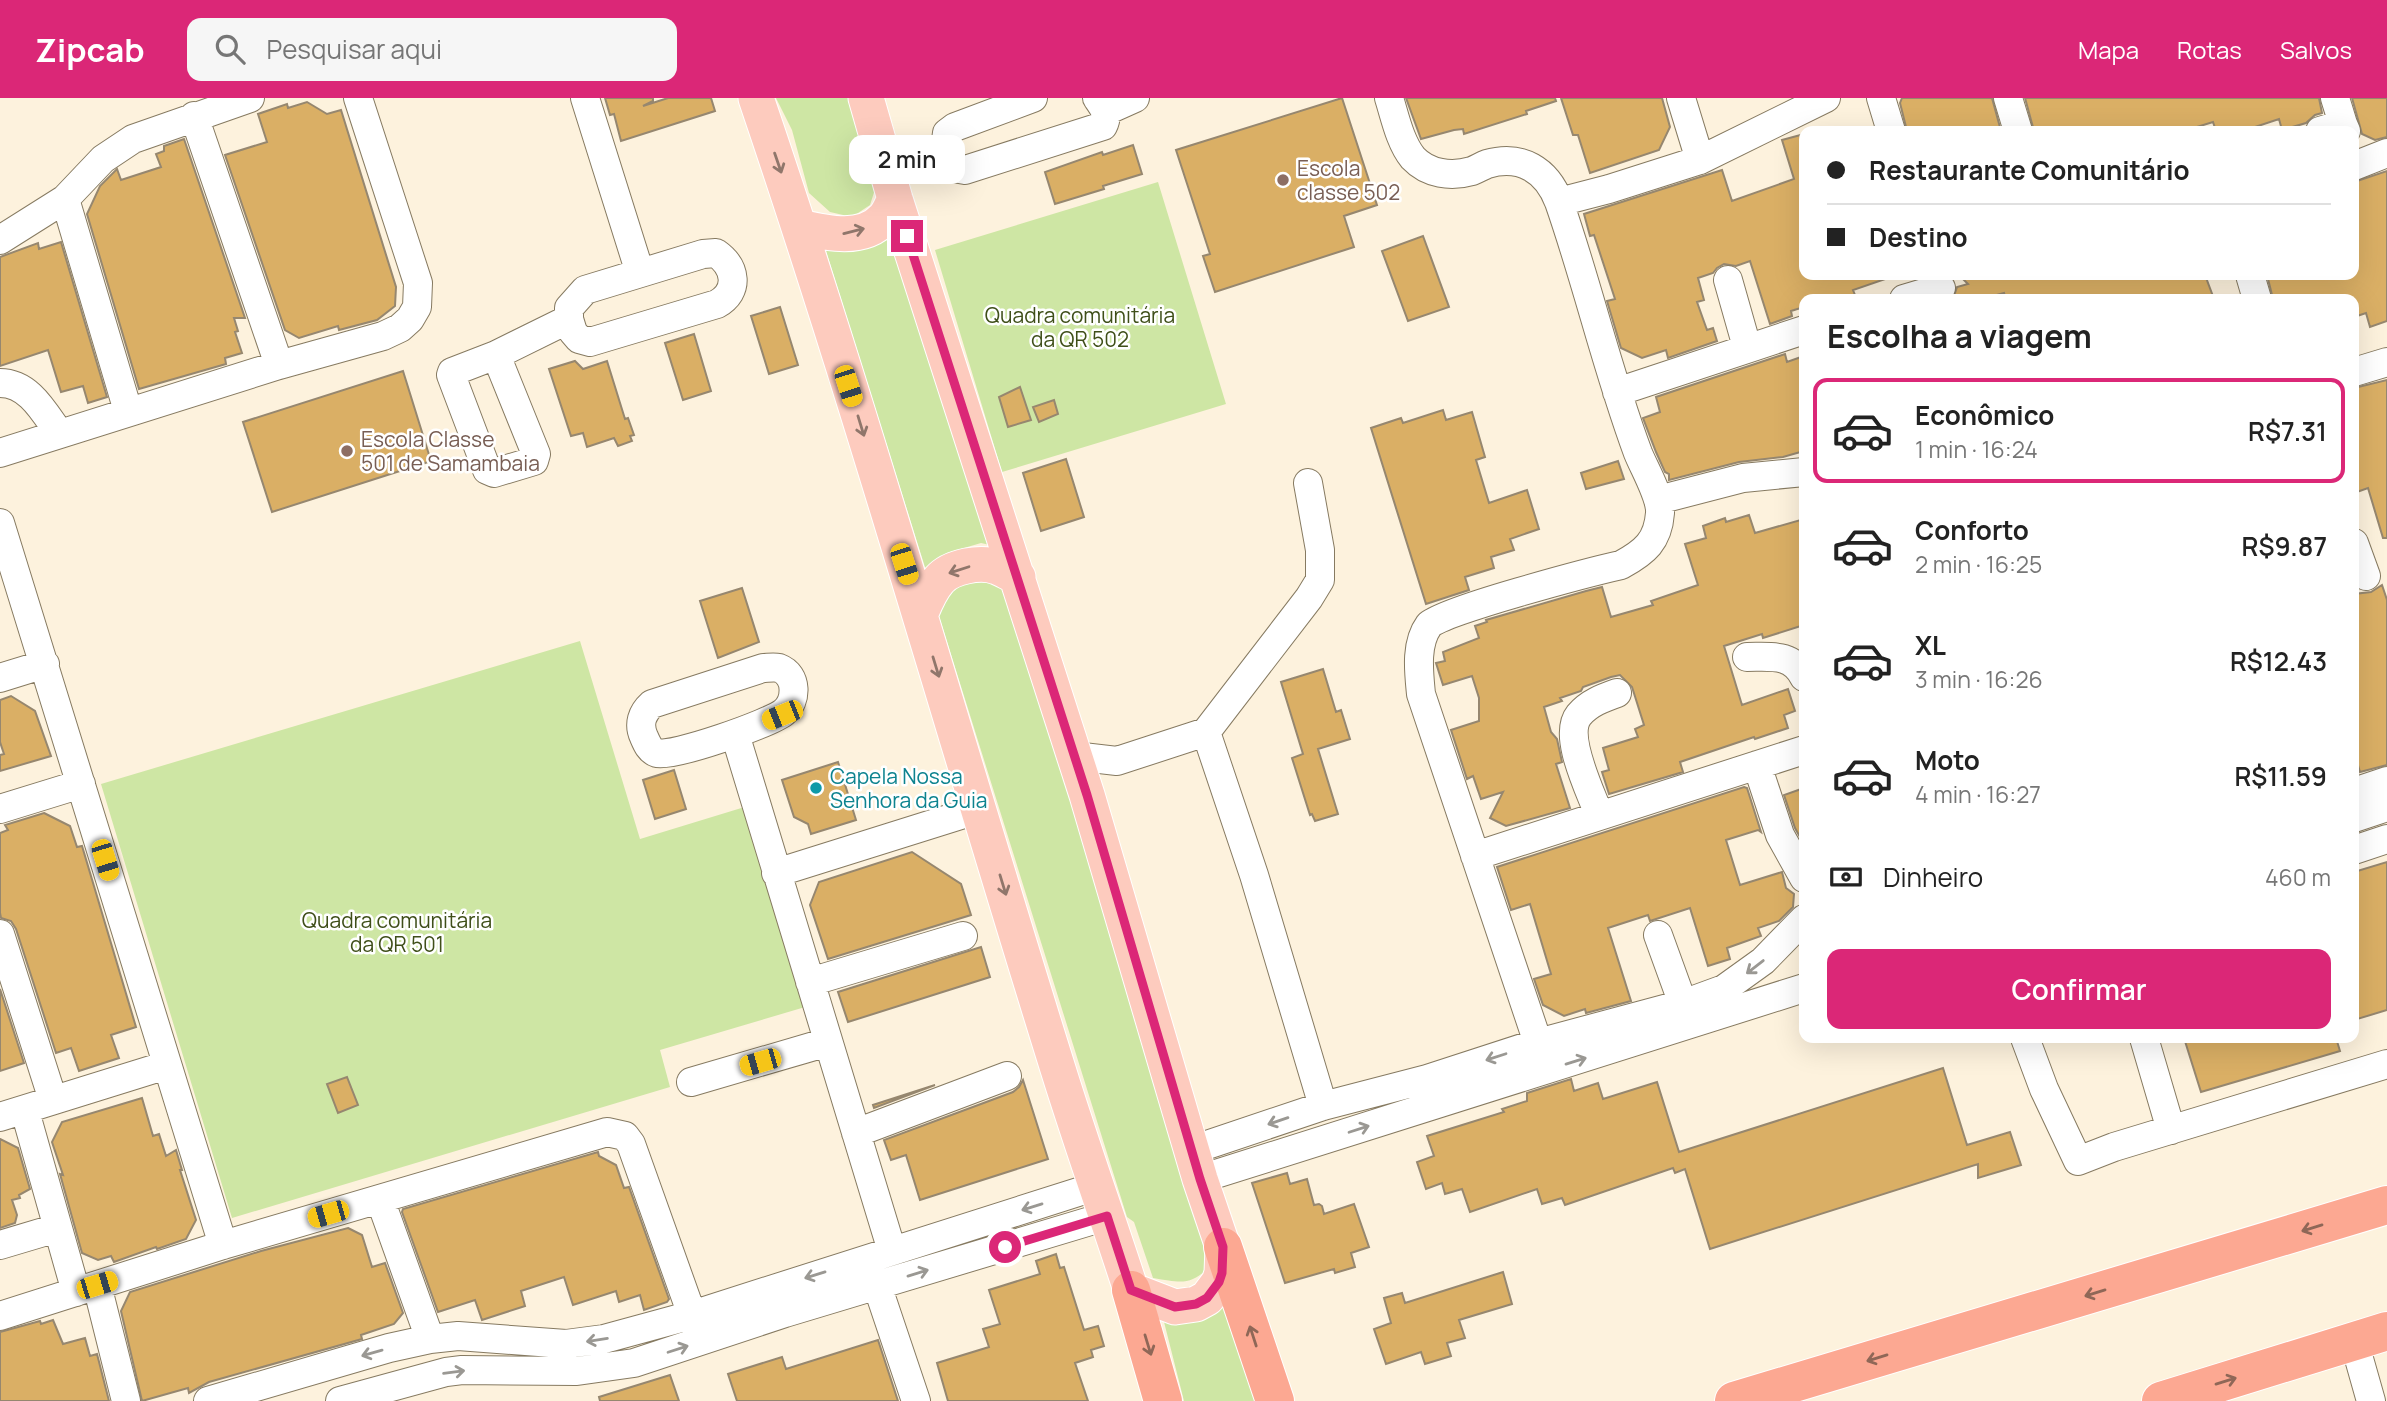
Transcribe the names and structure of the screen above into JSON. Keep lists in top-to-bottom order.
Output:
{
  "parks": ["Quadra comunitária da QR 502", "Quadra comunitária da QR 501"],
  "places": ["Escola classe 502", "Escola Classe 501 de Samambaia", "Capela Nossa Senhora da Guia"],
  "page": {
    "header": "Zipcab",
    "search": "Pesquisar aqui",
    "nav": ["Mapa", "Rotas", "Salvos"],
    "banner": ["Restaurante Comunitário", "Destino"],
    "bubble": "2 min",
    "heading": "Escolha a viagem",
    "list": [
      {
        "name": "Econômico",
        "note": "1 min · 16:24",
        "value": "R$7.31"
      },
      {
        "name": "Conforto",
        "note": "2 min · 16:25",
        "value": "R$9.87"
      },
      {
        "name": "XL",
        "note": "3 min · 16:26",
        "value": "R$12.43"
      },
      {
        "name": "Moto",
        "note": "4 min · 16:27",
        "value": "R$11.59"
      }
    ],
    "pay": ["Dinheiro", "460 m"],
    "buttons": "Confirmar"
  }
}
